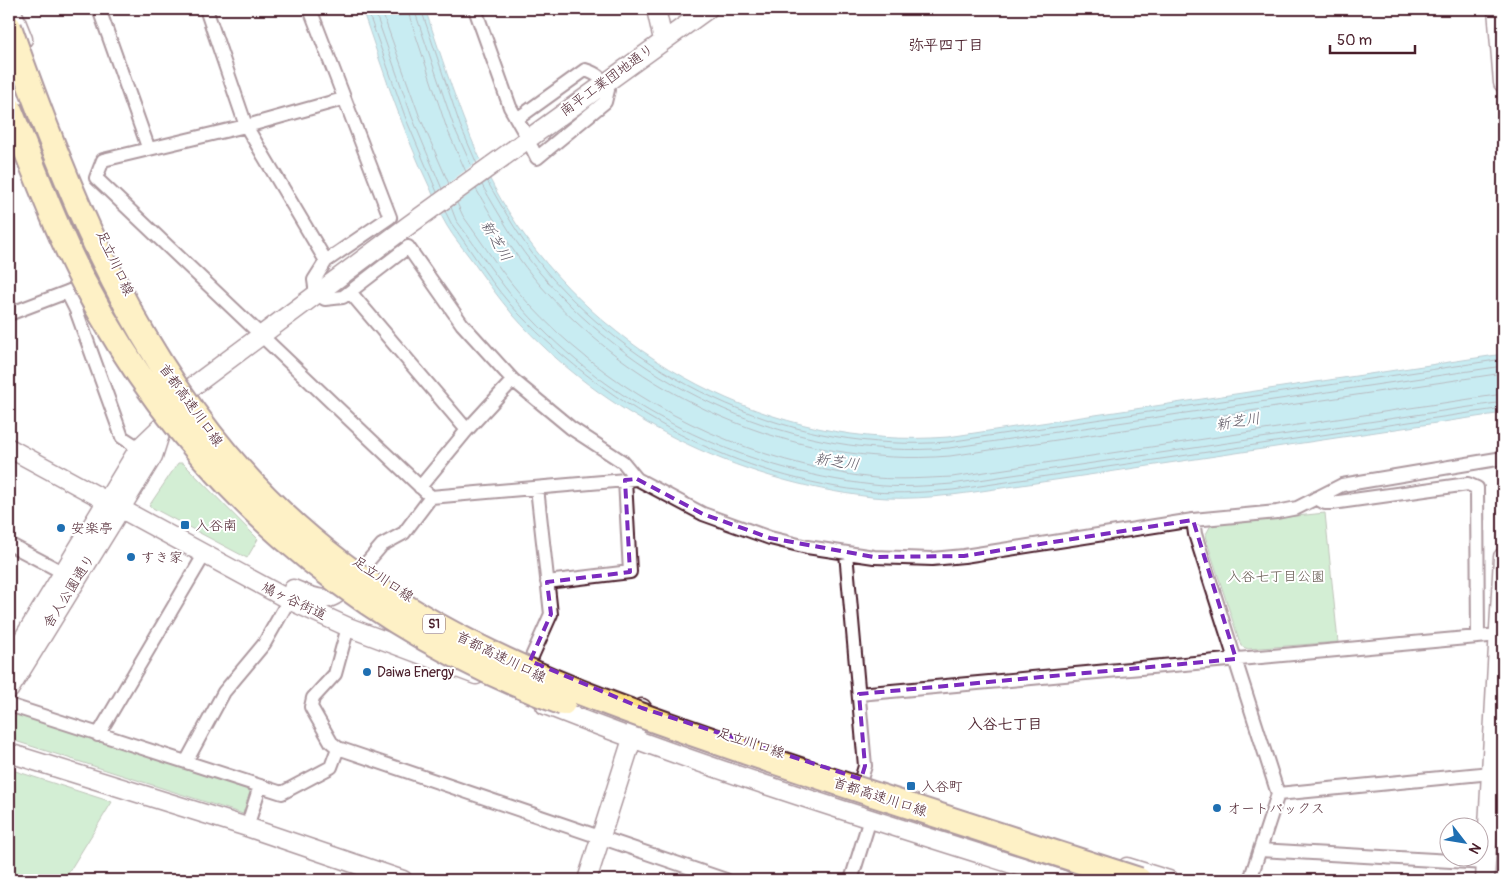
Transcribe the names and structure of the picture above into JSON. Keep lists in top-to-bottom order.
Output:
{
  "streets": {
    "highway": ["首都高速川口線", "S1"],
    "main road": [
      "南平工業団地通り",
      "足立川口線",
      "舎人公園通り",
      "鳩ヶ谷街道"
    ]
  },
  "crossings": [
    ["足立川口線", "鳩ヶ谷街道"],
    ["舎人公園通り", "鳩ヶ谷街道"]
  ],
  "districts": ["弥平四丁目", "入谷七丁目"],
  "water": ["新芝川"],
  "parks": ["入谷七丁目公園"],
  "places": {
    "transit": ["入谷南", "入谷町"],
    "other": [
      "安楽亭",
      "すき家",
      "Daiwa Energy",
      "オートバックス"
    ]
  },
  "scale_bar": "50 m",
  "north": "bottom right"
}
